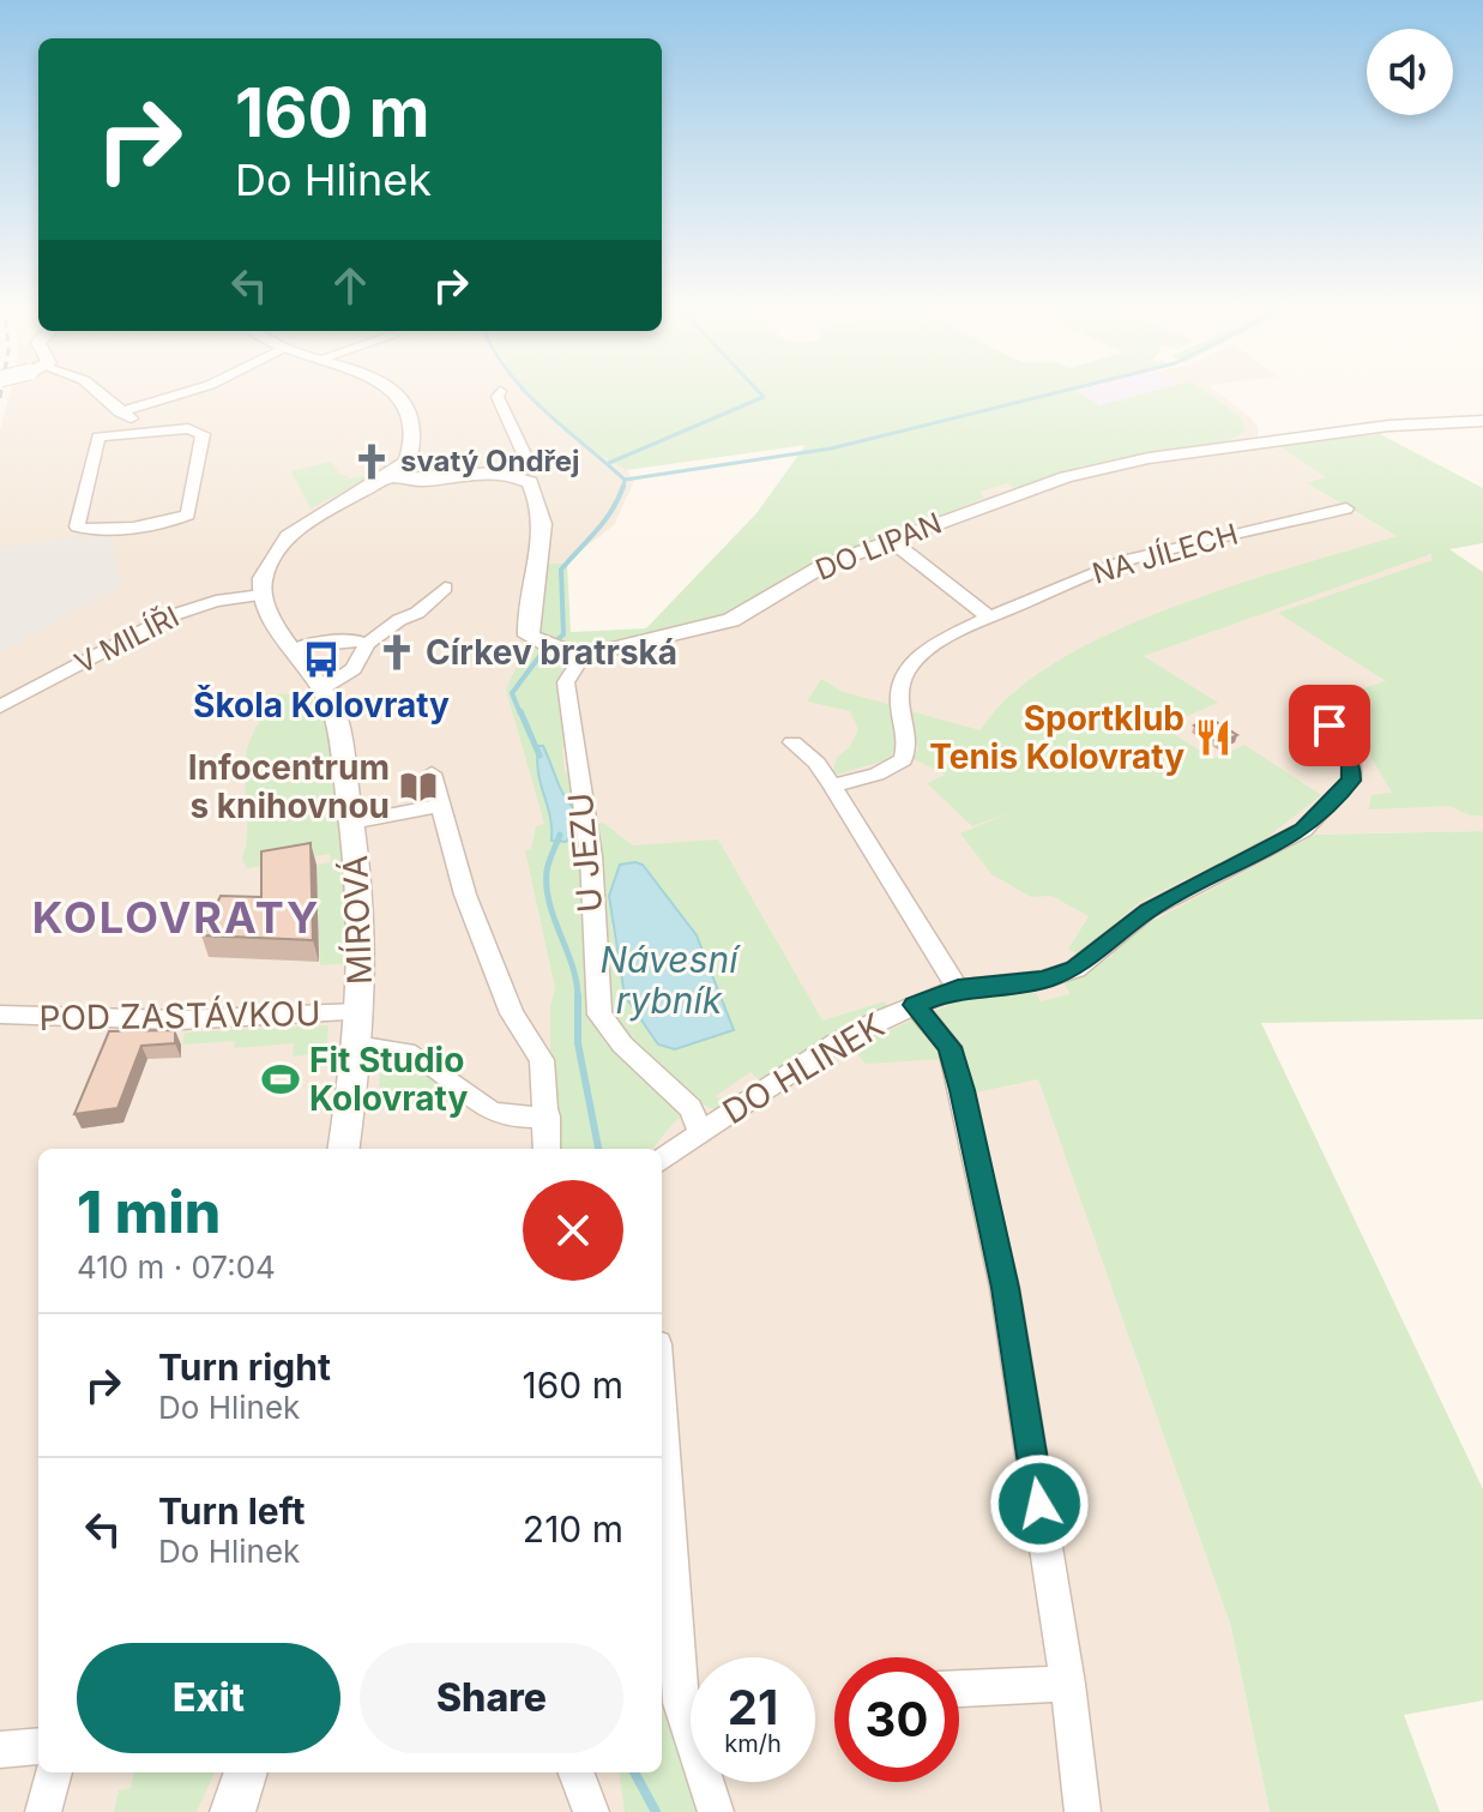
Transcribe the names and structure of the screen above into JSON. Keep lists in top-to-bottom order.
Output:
{
  "streets": {
    "street": [
      "DO LIPAN",
      "NA JÍLECH",
      "V MILÍŘI",
      "U JEZU",
      "MÍROVÁ",
      "POD ZASTÁVKOU",
      "DO HLINEK"
    ]
  },
  "crossings": [
    ["DO LIPAN", "U JEZU"],
    ["V MILÍŘI", "MÍROVÁ"],
    ["U JEZU", "DO HLINEK"],
    ["MÍROVÁ", "POD ZASTÁVKOU"]
  ],
  "districts": ["KOLOVRATY"],
  "water": ["Návesní rybník"],
  "places": {
    "church": ["svatý Ondřej", "Církev bratrská"],
    "bus stop": ["Škola Kolovraty"],
    "restaurant": ["Sportklub Tenis Kolovraty"],
    "library": ["Infocentrum s knihovnou"],
    "sports": ["Fit Studio Kolovraty"]
  },
  "page": {
    "turn": ["160 m", "Do Hlinek"],
    "heading": ["1 min", "410 m · 07:04"],
    "list": [
      {
        "name": "Turn right",
        "note": "Do Hlinek",
        "value": "160 m"
      },
      {
        "name": "Turn left",
        "note": "Do Hlinek",
        "value": "210 m"
      }
    ],
    "buttons": ["Exit", "Share"],
    "speed": "21 km/h",
    "limit": "30"
  }
}
